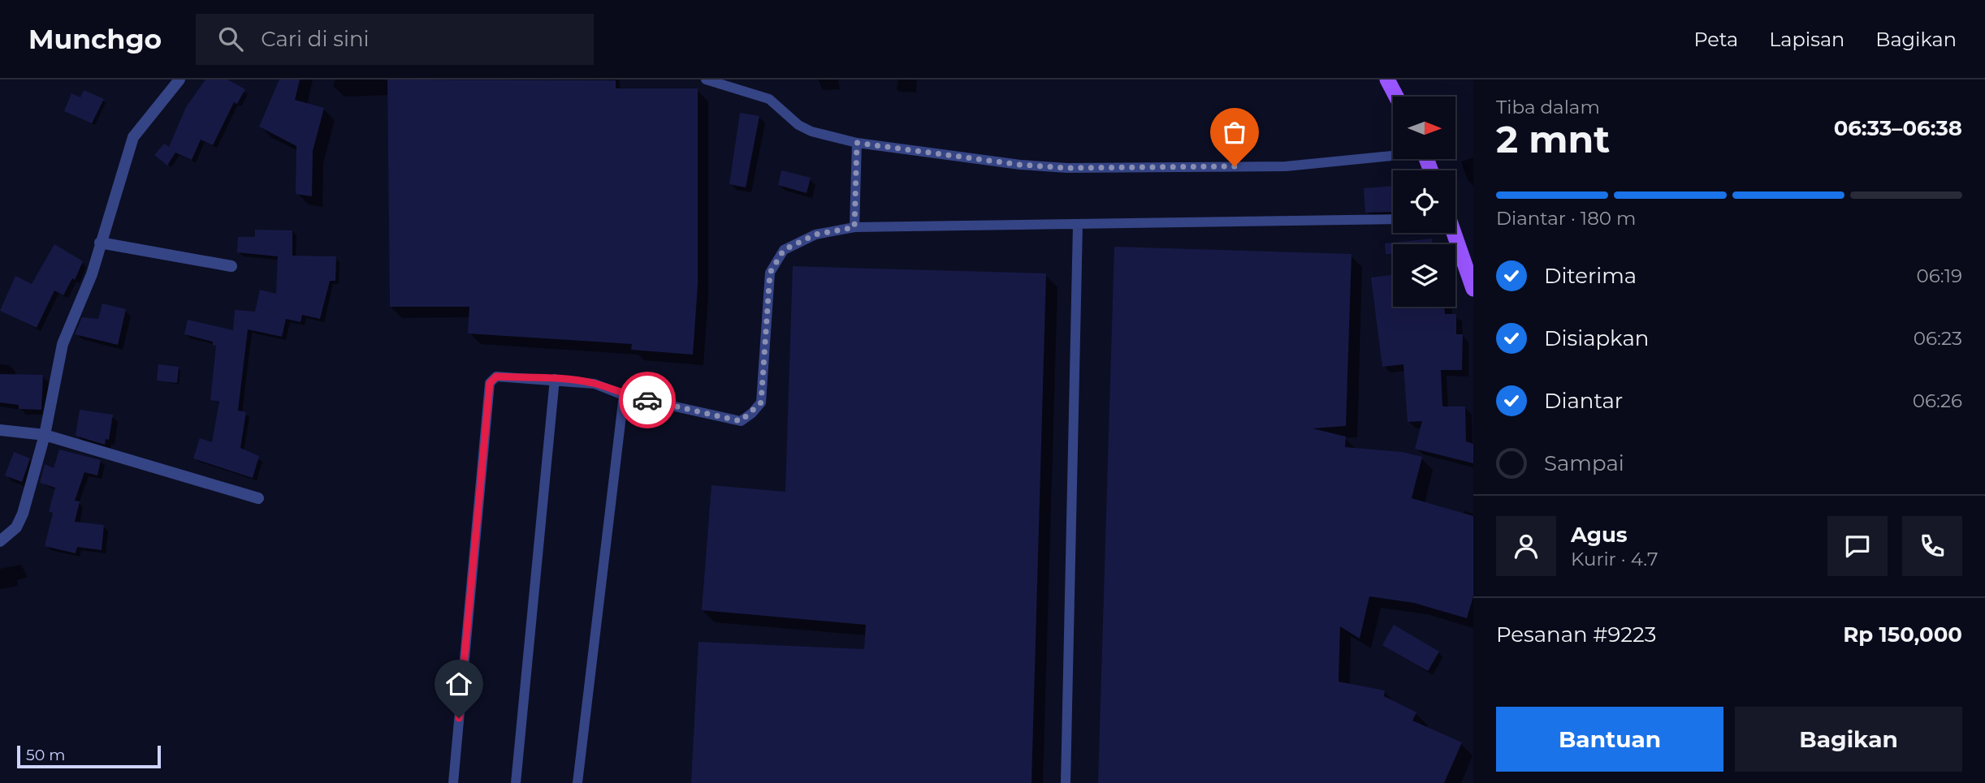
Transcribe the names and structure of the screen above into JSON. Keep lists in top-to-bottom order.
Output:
{
  "scale_bar": "50 m",
  "north": "right",
  "page": {
    "header": "Munchgo",
    "search": "Cari di sini",
    "nav": ["Peta", "Lapisan", "Bagikan"],
    "heading": ["2 mnt", "Tiba dalam", "06:33–06:38"],
    "panel": [
      "Agus",
      "Kurir · 4.7",
      "Pesanan #9223",
      "Rp 150,000"
    ],
    "bar": "Diantar · 180 m",
    "list": [
      ["Diterima", "06:19"],
      ["Disiapkan", "06:23"],
      ["Diantar", "06:26"],
      "Sampai"
    ],
    "buttons": ["Bantuan", "Bagikan"],
    "scale": "50 m"
  }
}
